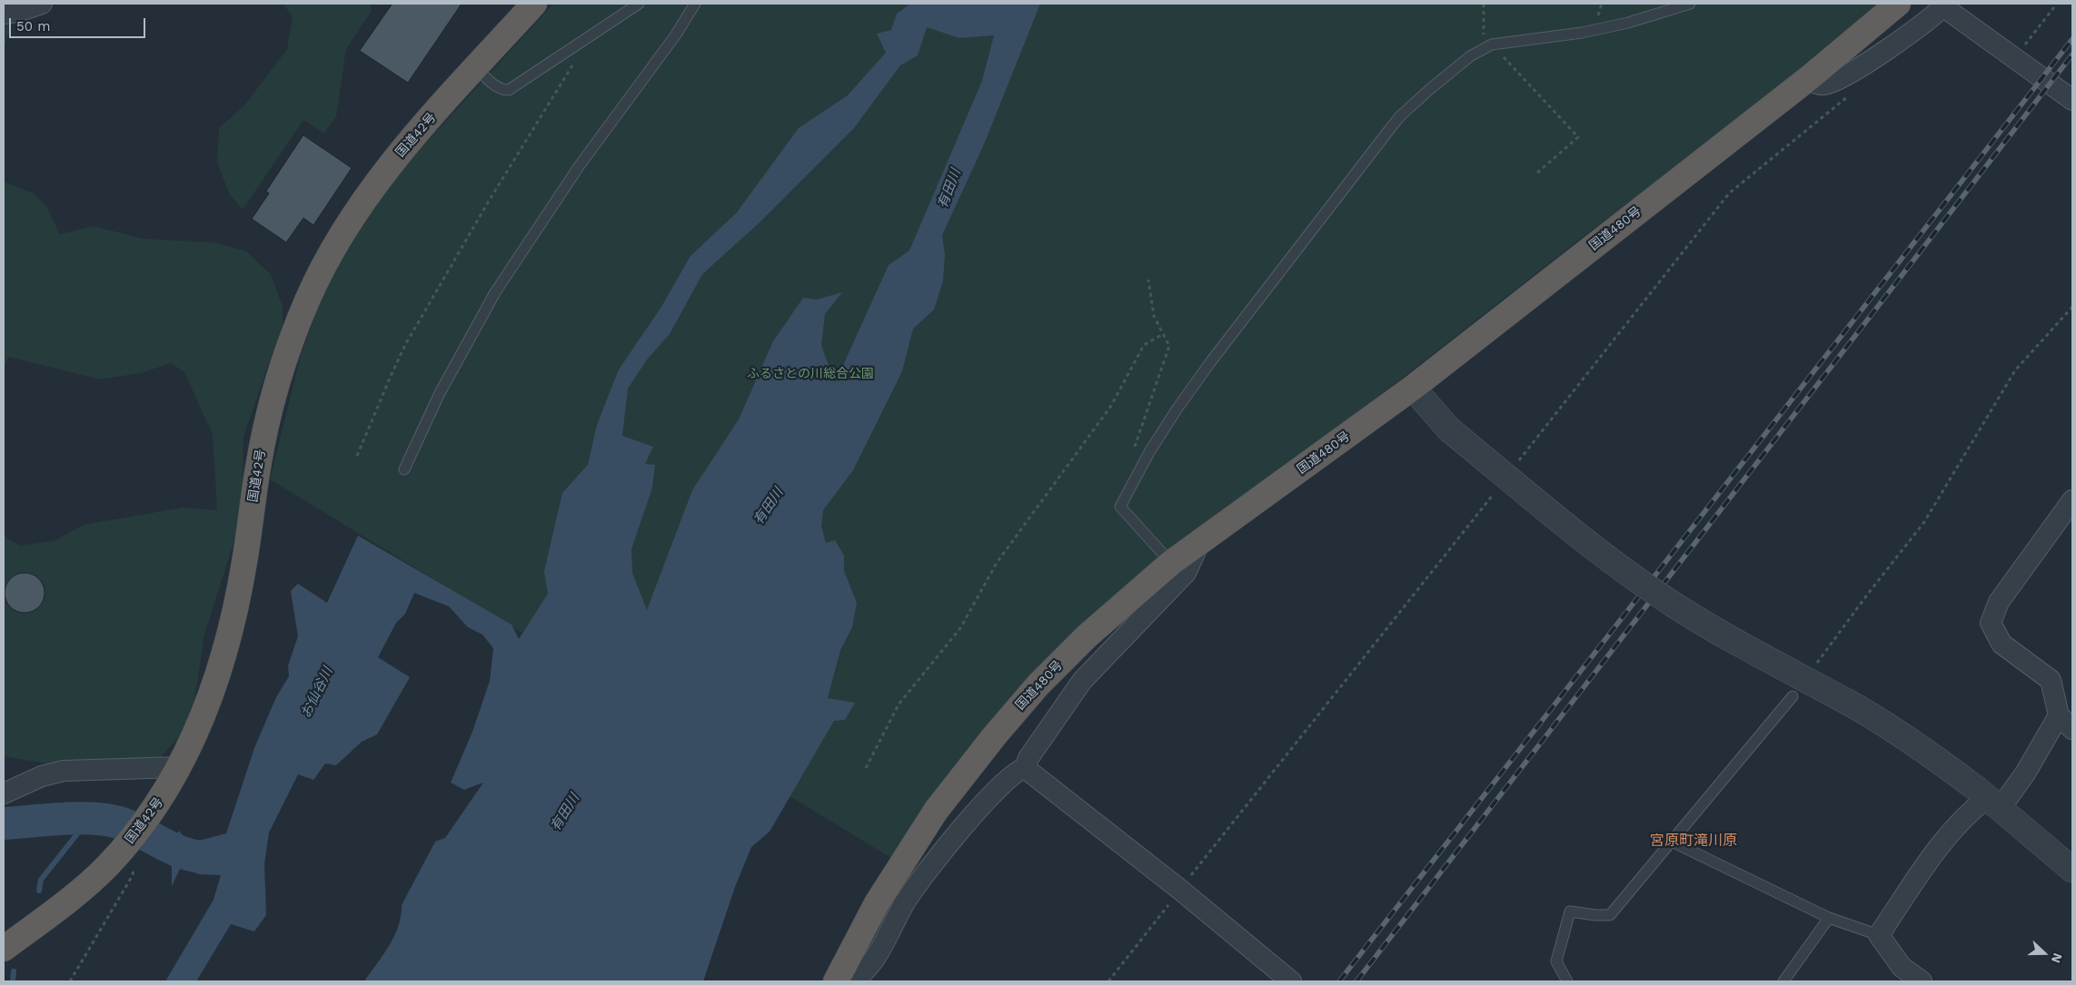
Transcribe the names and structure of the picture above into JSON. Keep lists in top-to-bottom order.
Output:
{
  "streets": {
    "highway": ["国道42号", "国道480号"]
  },
  "districts": ["宮原町滝川原"],
  "water": ["有田川", "お仙谷川"],
  "parks": ["ふるさとの川総合公園"],
  "scale_bar": "50 m",
  "north": "right"
}
